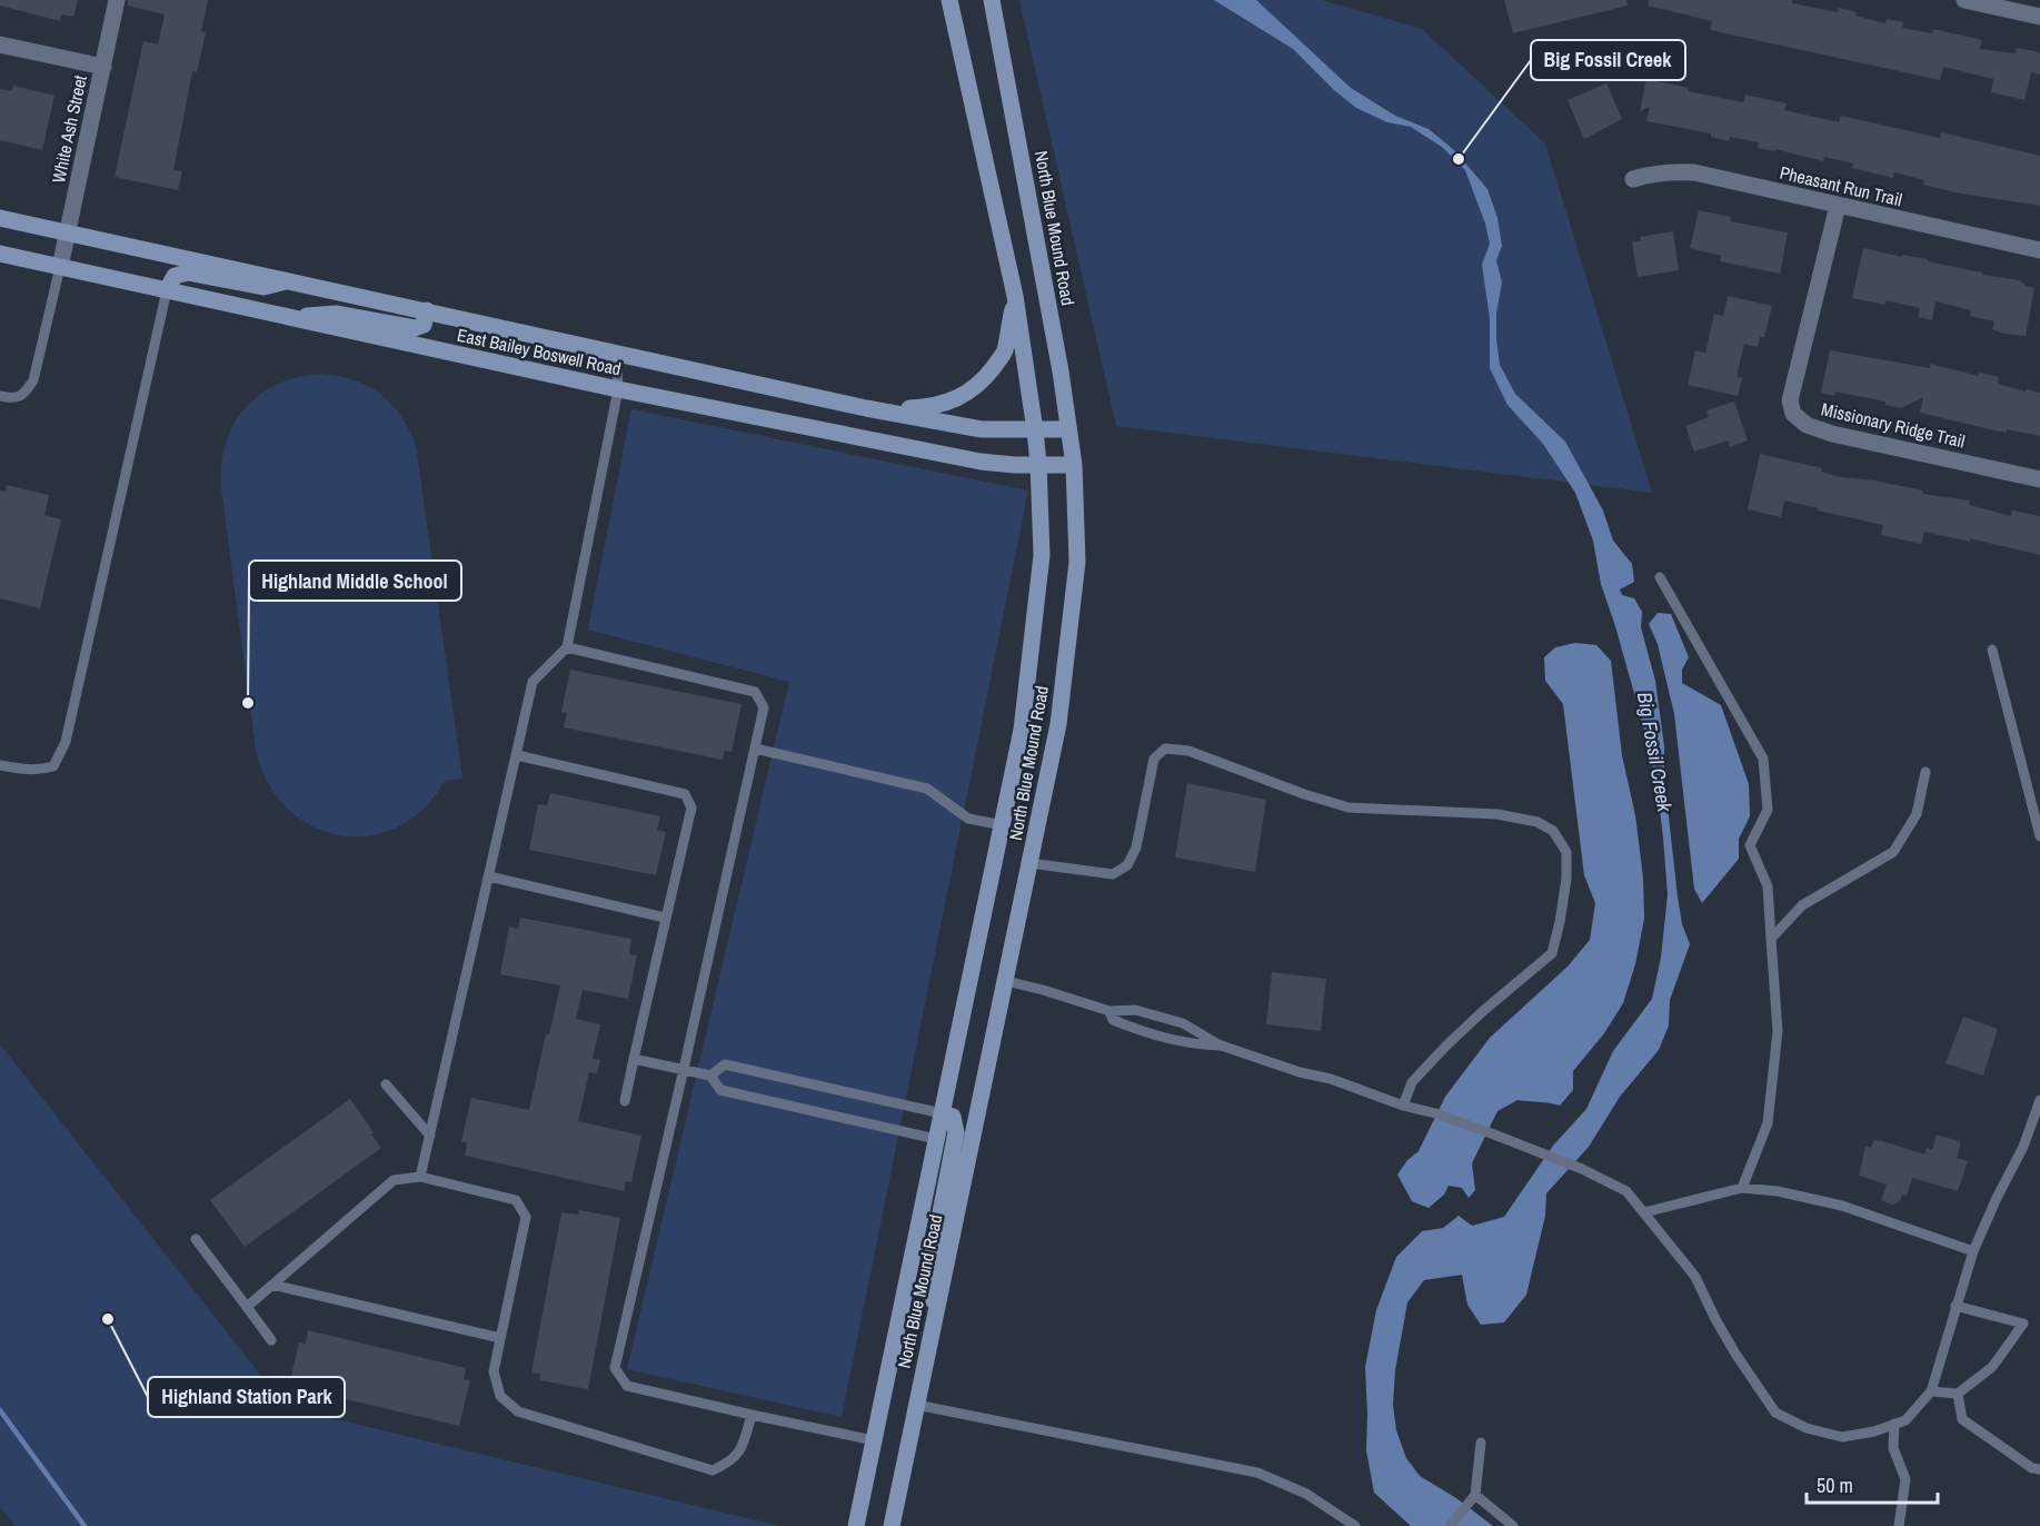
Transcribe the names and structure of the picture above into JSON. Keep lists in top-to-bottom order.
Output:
{
  "streets": {
    "main road": ["North Blue Mound Road", "East Bailey Boswell Road"],
    "street": ["White Ash Street", "Pheasant Run Trail", "Missionary Ridge Trail"]
  },
  "crossings": [
    ["White Ash Street", "East Bailey Boswell Road"],
    ["Pheasant Run Trail", "Missionary Ridge Trail"],
    ["North Blue Mound Road", "East Bailey Boswell Road"]
  ],
  "water": ["Big Fossil Creek"],
  "places": ["Big Fossil Creek", "Highland Middle School", "Highland Station Park"],
  "scale_bar": "50 m"
}
